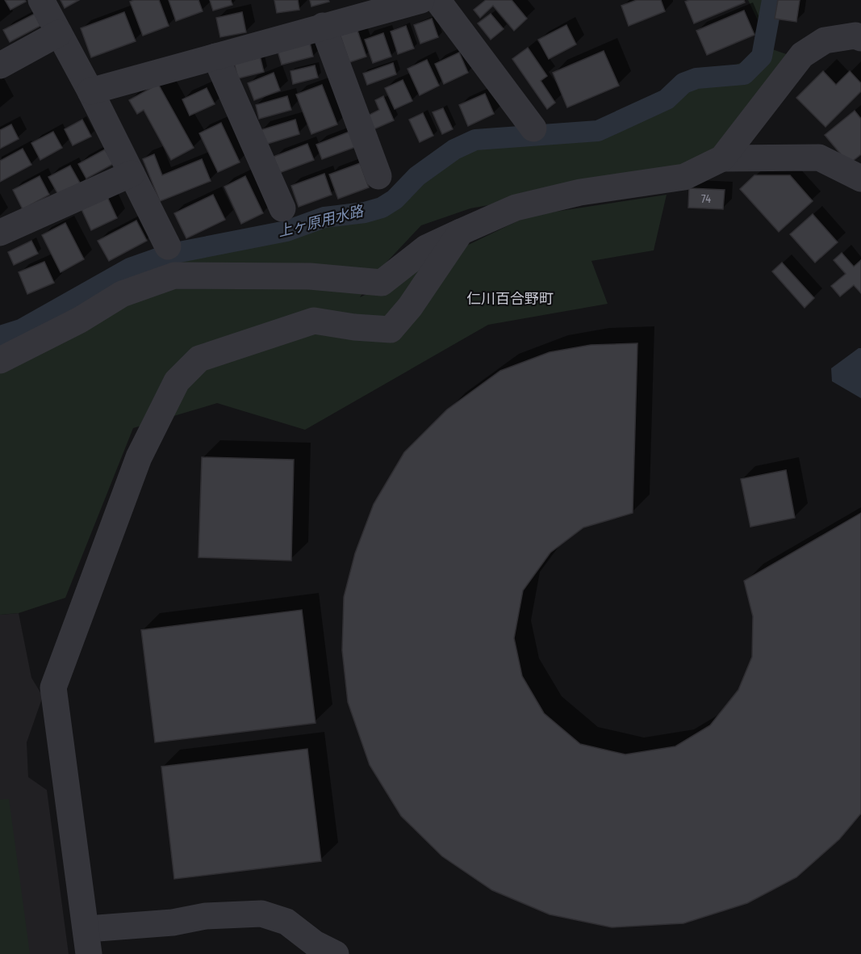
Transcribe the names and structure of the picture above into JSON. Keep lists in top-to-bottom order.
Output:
{
  "districts": ["仁川百合野町"],
  "water": ["上ヶ原用水路"],
  "house_numbers": ["74"]
}
